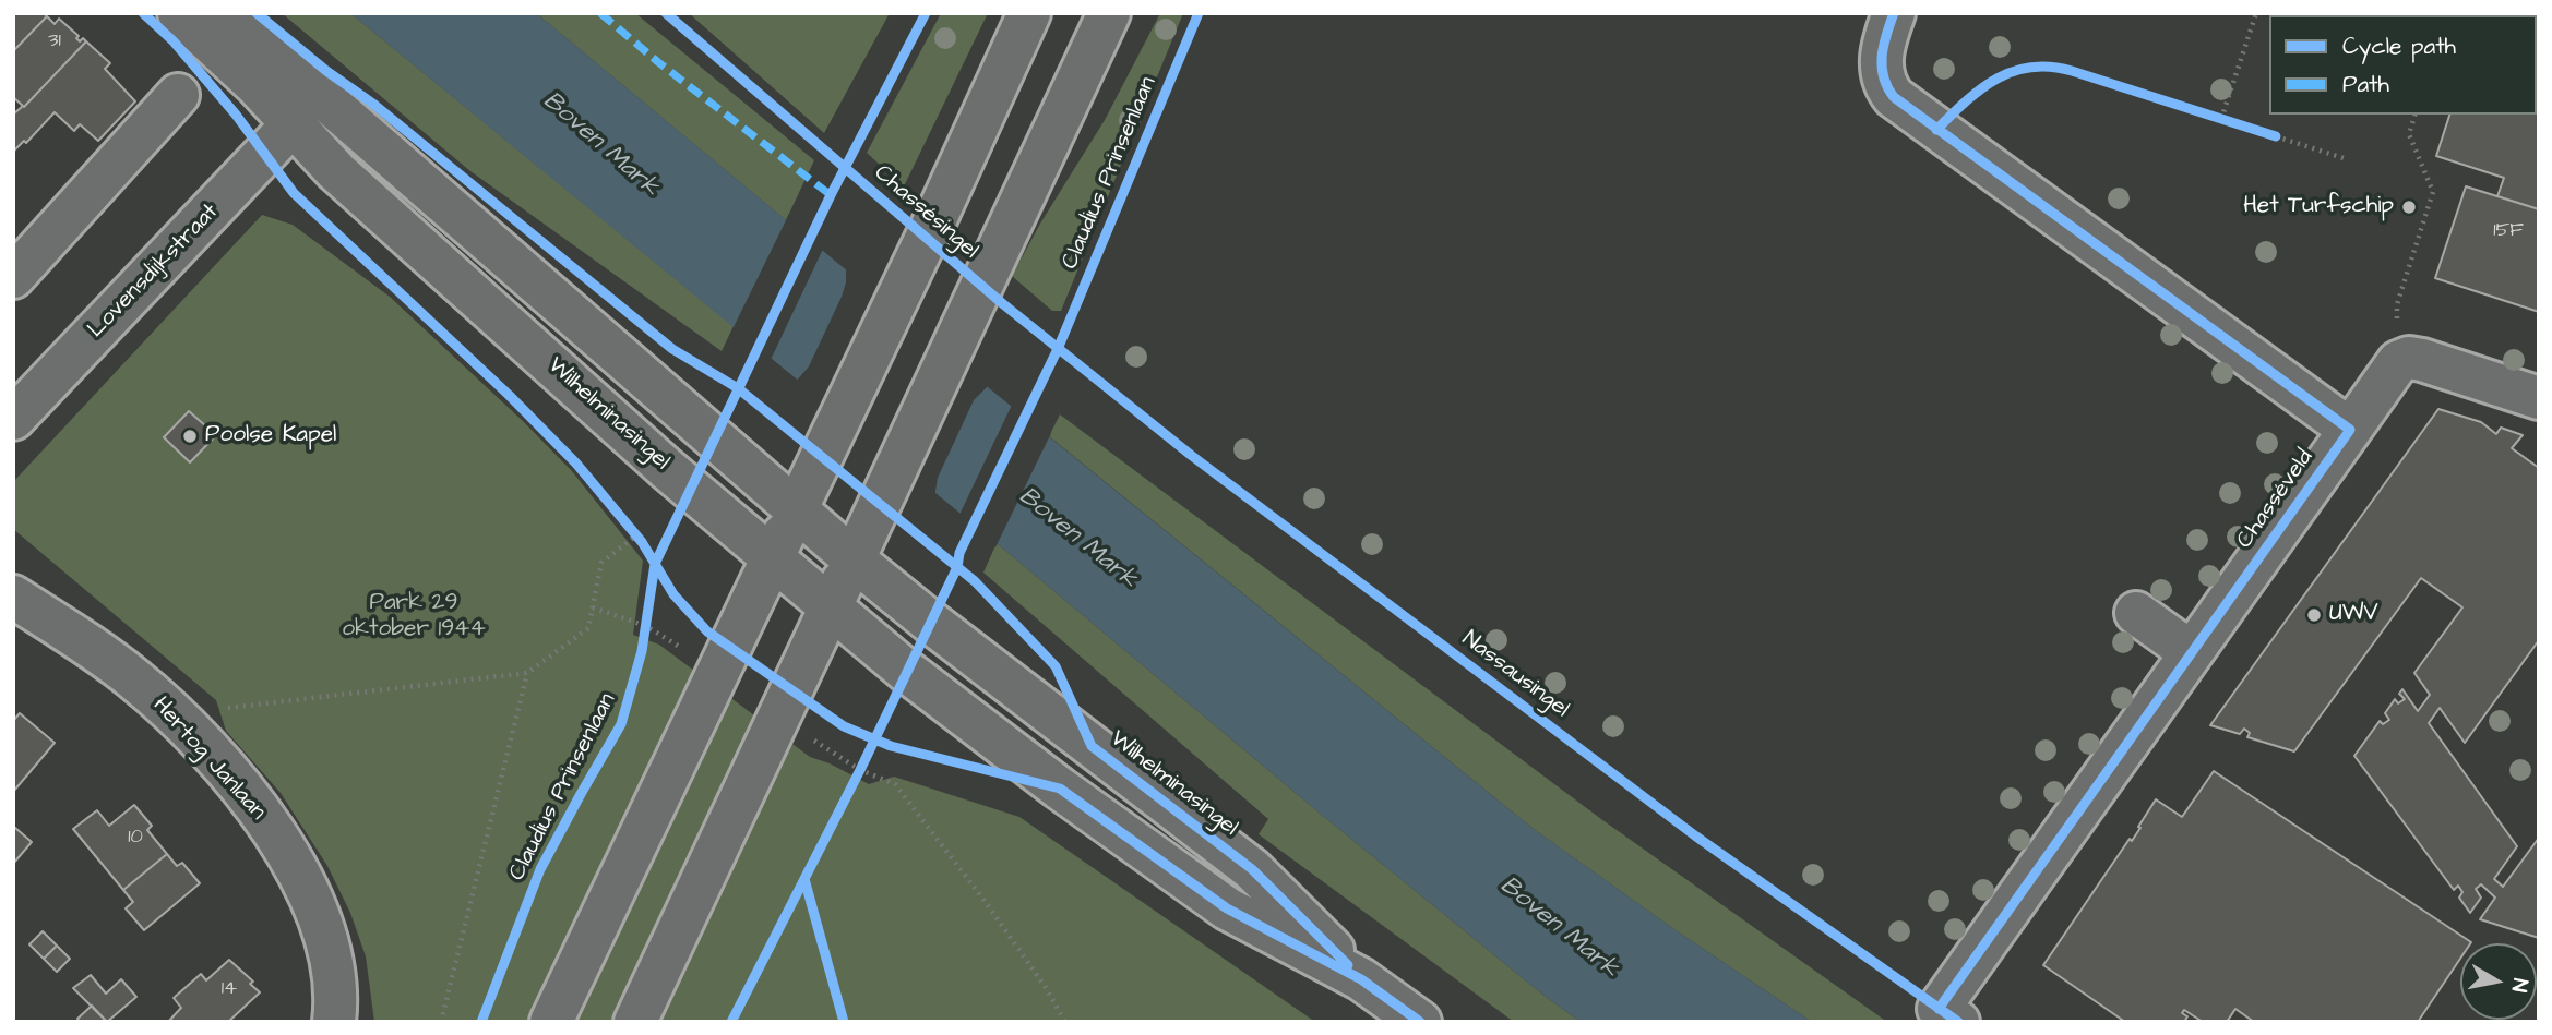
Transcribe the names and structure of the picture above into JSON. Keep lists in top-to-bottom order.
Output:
{
  "streets": {
    "main road": [
      "Lovensdijkstraat",
      "Wilhelminasingel",
      "Chasséveld",
      "Hertog Janlaan"
    ],
    "cycle path": ["Claudius Prinsenlaan", "Chassésingel"]
  },
  "crossings": [
    ["Lovensdijkstraat", "Wilhelminasingel"]
  ],
  "water": ["Boven Mark"],
  "parks": ["Park 29 oktober 1944"],
  "places": ["Het Turfschip", "Poolse Kapel", "UWV"],
  "house_numbers": [
    "31",
    "15F",
    "10",
    "14"
  ],
  "legend": ["Cycle path", "Path"],
  "north": "right"
}
